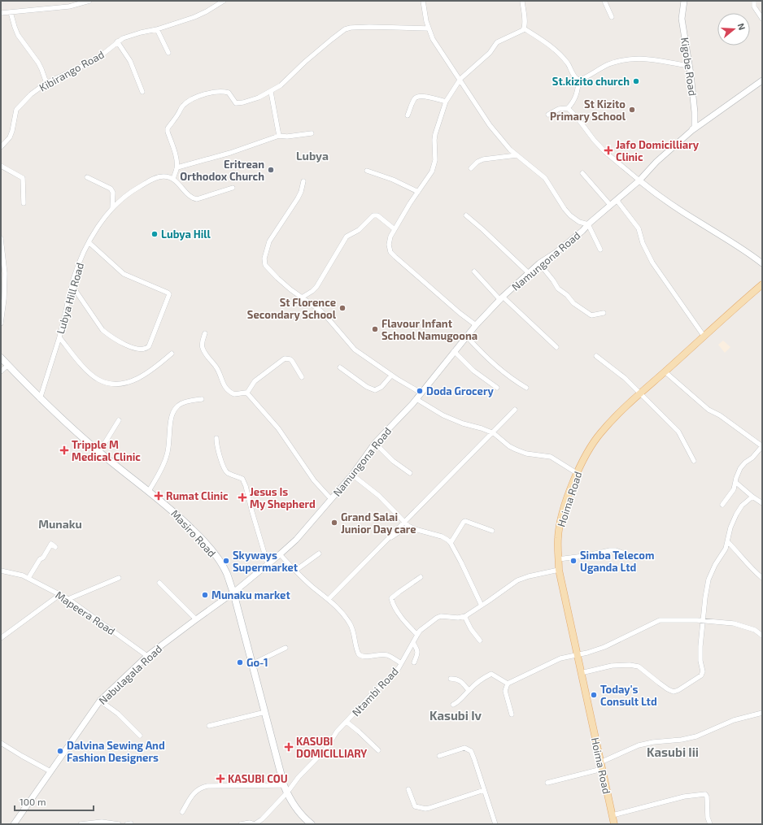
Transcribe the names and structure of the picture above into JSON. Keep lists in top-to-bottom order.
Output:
{
  "streets": {
    "main road": ["Hoima Road", "Masiro Road"],
    "street": [
      "Kigobe Road",
      "Kibirango Road",
      "Namungona Road",
      "Lubya Hill Road",
      "Mapeera Road",
      "Nabulagala Road",
      "Ntambi Road"
    ]
  },
  "crossings": [
    ["Kigobe Road", "Namungona Road"],
    ["Namungona Road", "Masiro Road"],
    ["Namungona Road", "Nabulagala Road"],
    ["Lubya Hill Road", "Masiro Road"],
    ["Hoima Road", "Ntambi Road"],
    ["Masiro Road", "Nabulagala Road"],
    ["Masiro Road", "Ntambi Road"],
    ["Mapeera Road", "Nabulagala Road"]
  ],
  "districts": [
    "Lubya",
    "Munaku",
    "Kasubi Iv",
    "Kasubi Iii"
  ],
  "places": {
    "other": [
      "St.kizito church",
      "St Kizito Primary School",
      "Eritrean Orthodox Church",
      "Lubya Hill",
      "St Florence Secondary School",
      "Flavour Infant School Namugoona",
      "Doda Grocery",
      "Grand Salai Junior Day care",
      "Skyways Supermarket",
      "Simba Telecom Uganda Ltd",
      "Munaku market",
      "Go-1",
      "Today's Consult Ltd",
      "Dalvina Sewing And Fashion Designers"
    ],
    "health": [
      "Jafo Domicilliary Clinic",
      "Tripple M Medical Clinic",
      "Rumat Clinic",
      "Jesus Is My Shepherd",
      "KASUBI DOMICILLIARY",
      "KASUBI COU"
    ]
  },
  "scale_bar": "100 m",
  "north": "right"
}
